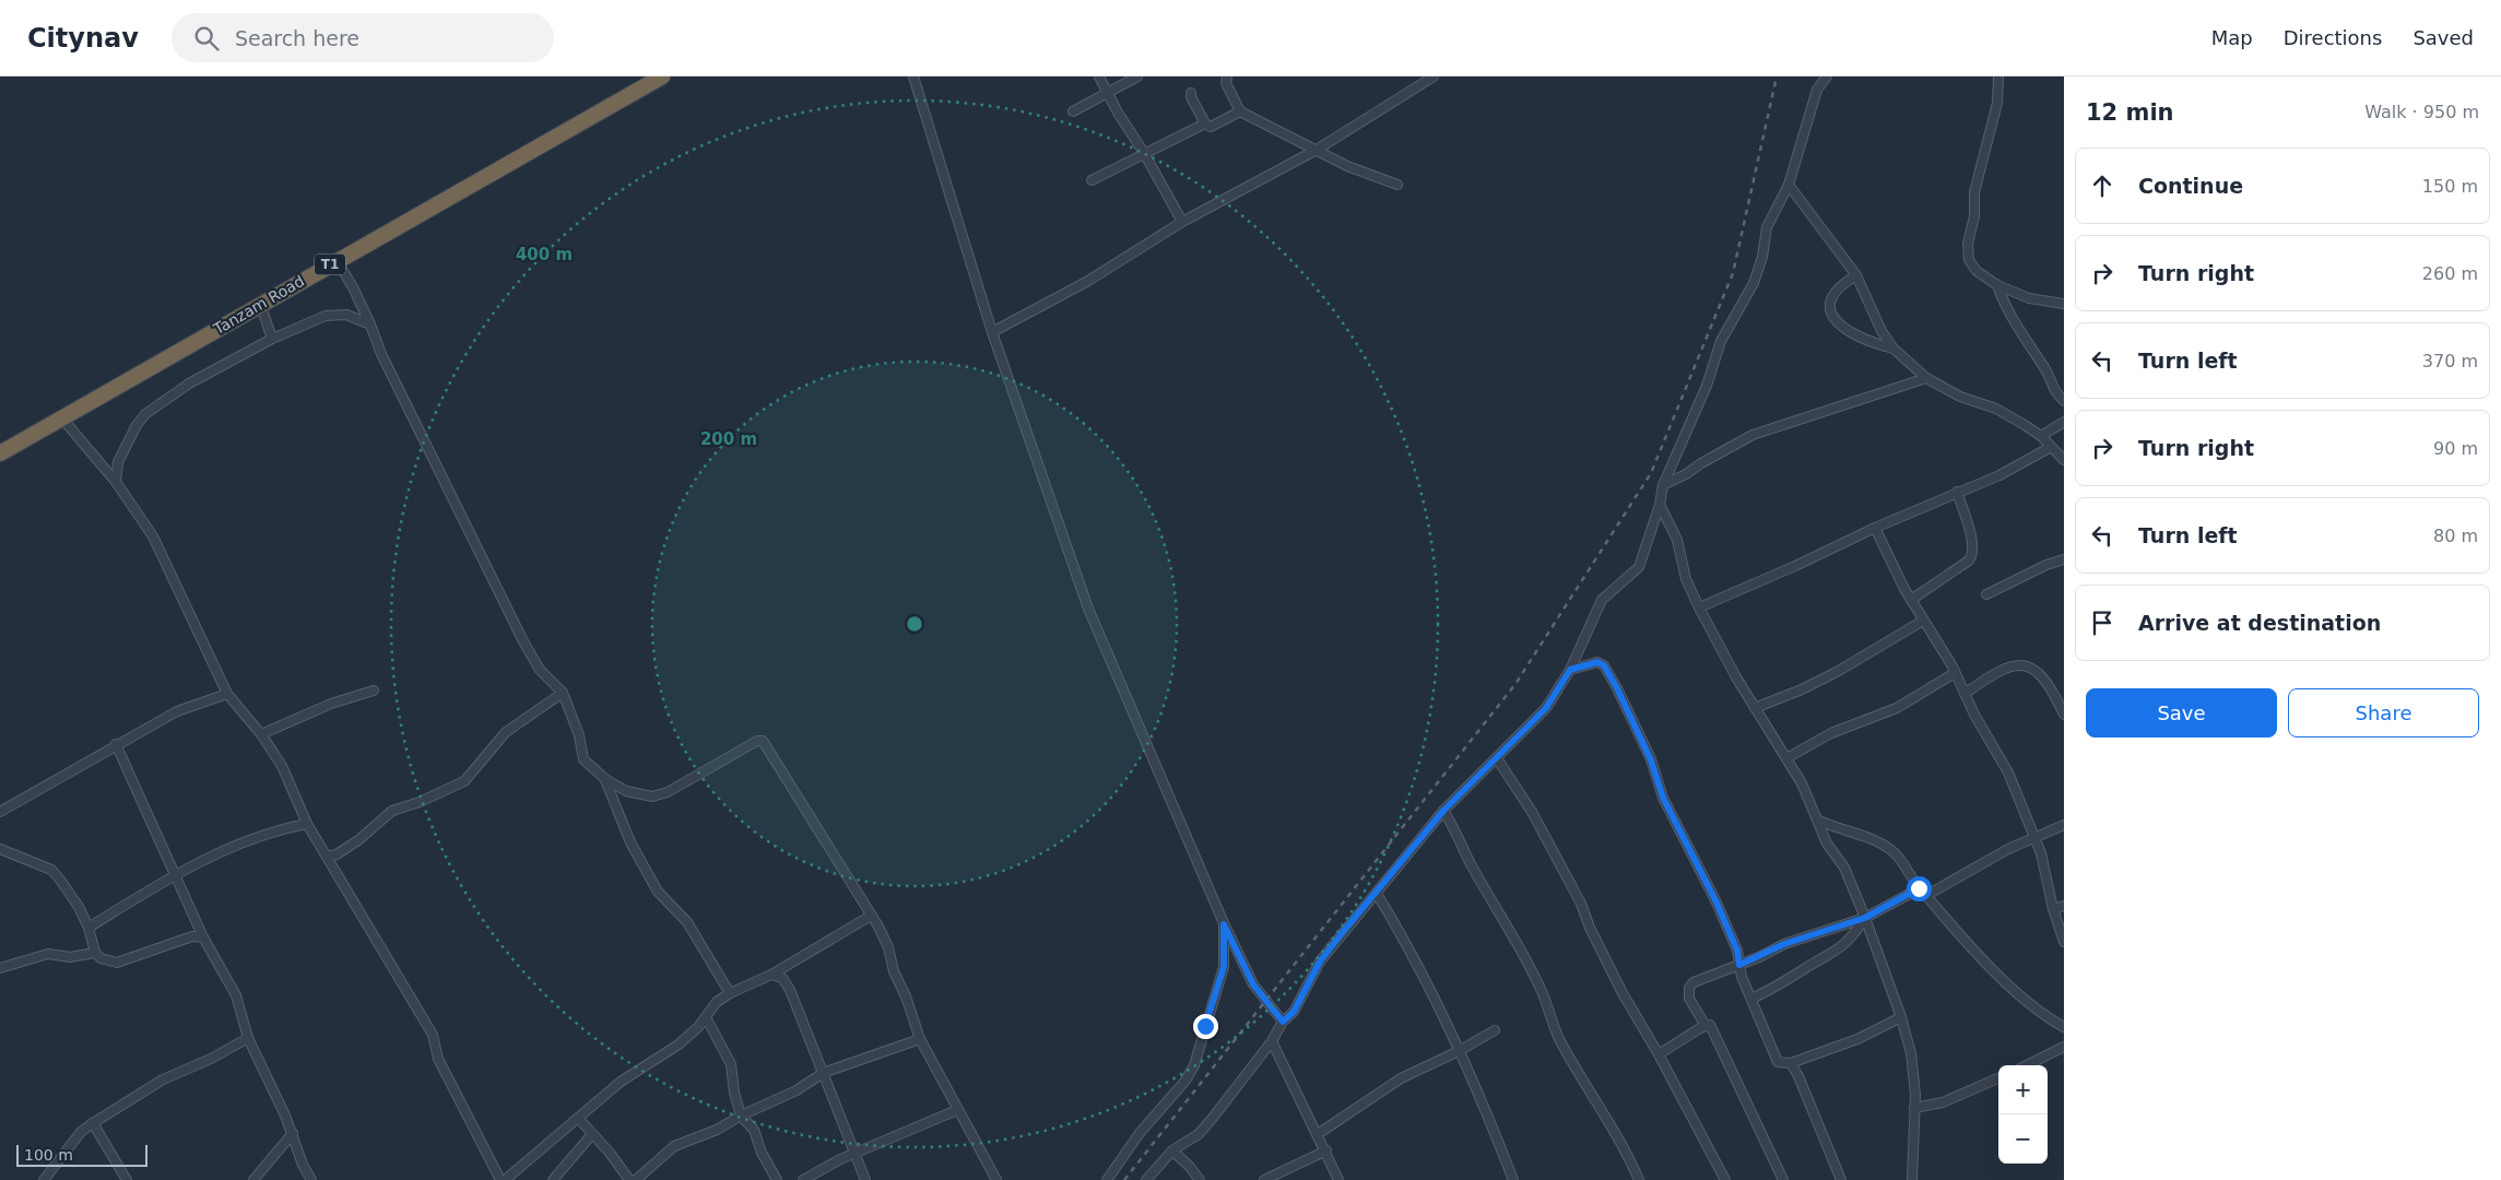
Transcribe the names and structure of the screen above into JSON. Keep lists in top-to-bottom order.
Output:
{
  "streets": {
    "highway": ["T1", "Tanzam Road"]
  },
  "scale_bar": "100 m",
  "page": {
    "header": "Citynav",
    "search": "Search here",
    "nav": ["Map", "Directions", "Saved"],
    "heading": ["12 min", "Walk · 950 m"],
    "list": [
      ["Continue", "150 m"],
      ["Turn right", "260 m"],
      ["Turn left", "370 m"],
      ["Turn right", "90 m"],
      ["Turn left", "80 m"],
      "Arrive at destination"
    ],
    "buttons": ["Save", "Share"],
    "map_buttons": ["+", "−"],
    "scale": "100 m"
  },
  "rings": ["400 m", "200 m"]
}
